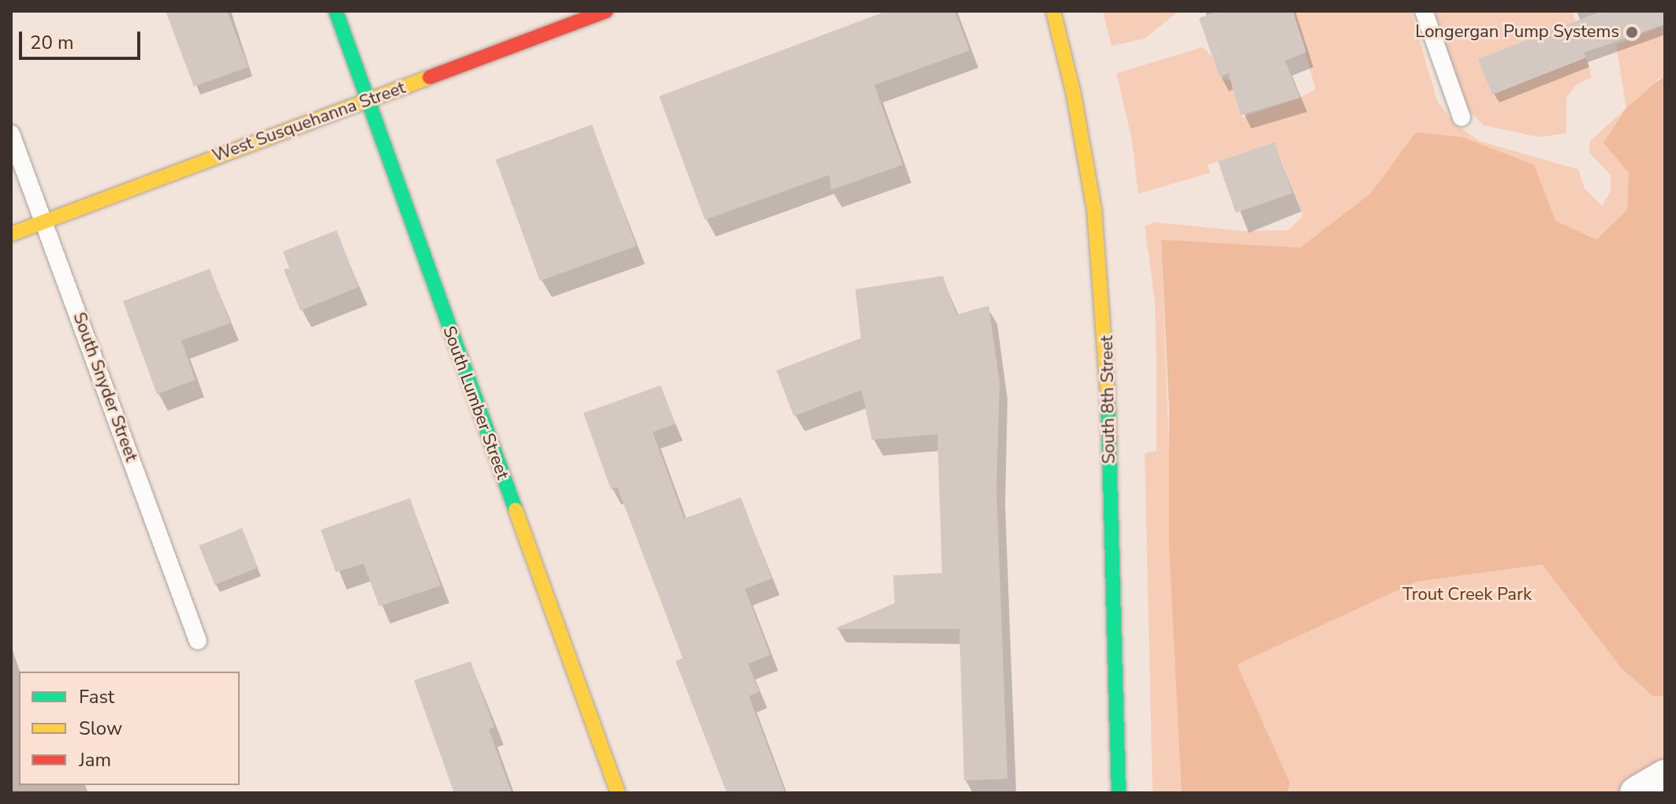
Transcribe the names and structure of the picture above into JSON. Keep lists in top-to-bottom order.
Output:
{
  "streets": {
    "street": ["West Susquehanna Street", "South 8th Street", "South Lumber Street"],
    "lane": ["South Snyder Street"]
  },
  "crossings": [
    ["West Susquehanna Street", "South Snyder Street"],
    ["West Susquehanna Street", "South Lumber Street"]
  ],
  "parks": ["Trout Creek Park"],
  "places": ["Longergan Pump Systems"],
  "legend": ["Fast", "Slow", "Jam"],
  "scale_bar": "20 m"
}
